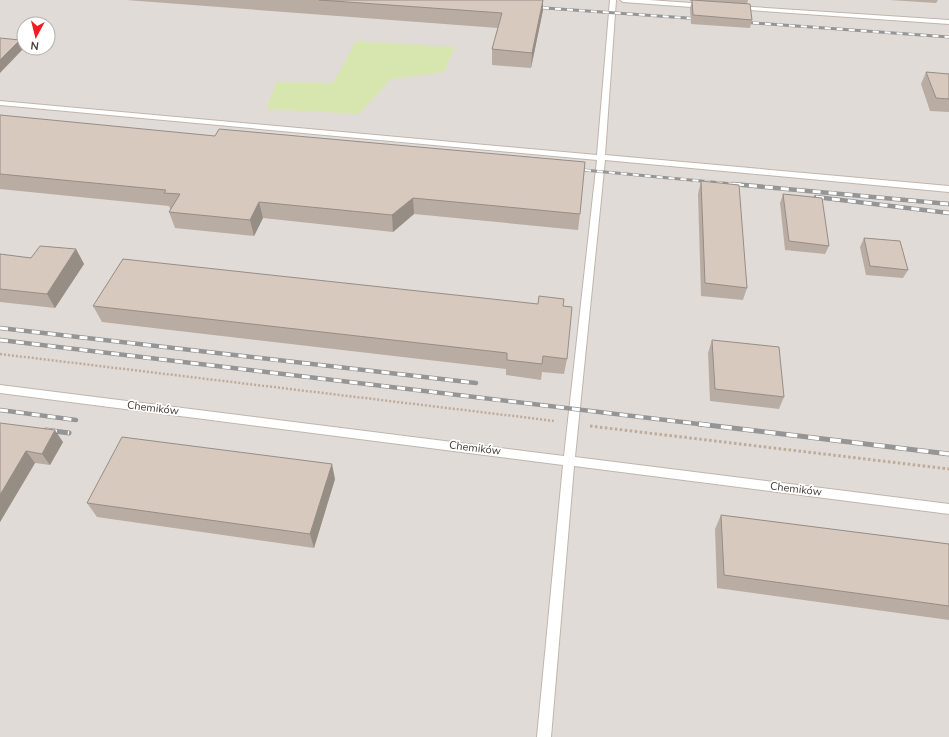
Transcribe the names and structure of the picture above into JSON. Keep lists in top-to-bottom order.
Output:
{
  "streets": {
    "lane": ["Chemików"]
  },
  "north": "bottom"
}
